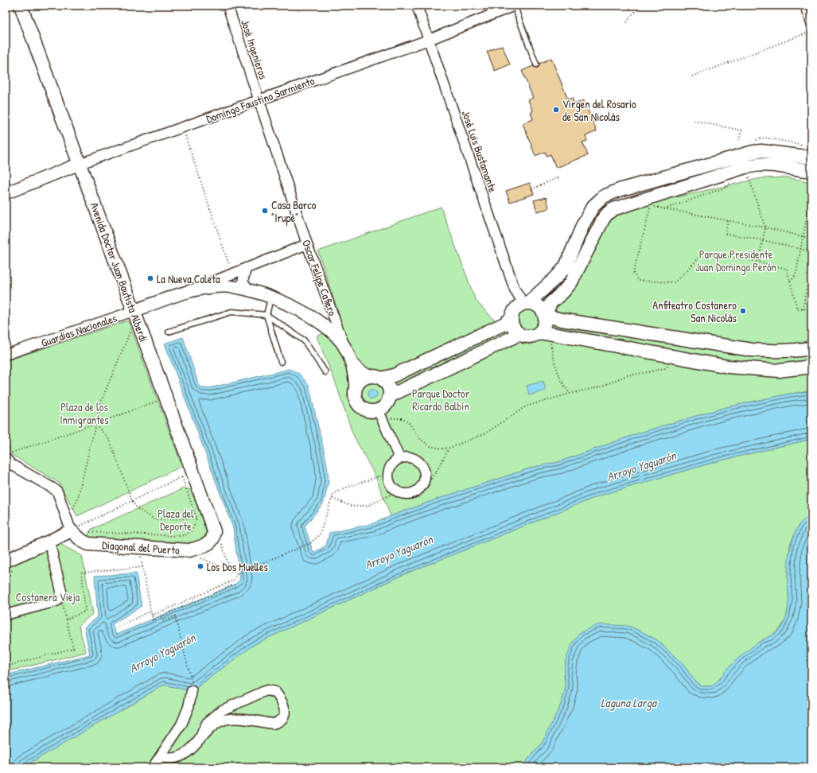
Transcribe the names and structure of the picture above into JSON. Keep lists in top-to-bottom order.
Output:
{
  "streets": {
    "main road": ["Avenida Doctor Juan Bautista Alberdi", "Diagonal del Puerto"],
    "street": [
      "José Ingenieros",
      "Domingo Faustino Sarmiento",
      "José Luis Bustamante",
      "Oscar Felipe Cafiero",
      "Guardias Nacionales"
    ]
  },
  "crossings": [
    ["José Ingenieros", "Domingo Faustino Sarmiento"],
    ["José Ingenieros", "Oscar Felipe Cafiero"],
    ["Domingo Faustino Sarmiento", "José Luis Bustamante"],
    ["Domingo Faustino Sarmiento", "Avenida Doctor Juan Bautista Alberdi"],
    ["Domingo Faustino Sarmiento", "Oscar Felipe Cafiero"],
    ["Avenida Doctor Juan Bautista Alberdi", "Guardias Nacionales"],
    ["Avenida Doctor Juan Bautista Alberdi", "Diagonal del Puerto"],
    ["Oscar Felipe Cafiero", "Guardias Nacionales"]
  ],
  "water": ["Arroyo Yaguarón", "Laguna Larga"],
  "parks": [
    "Parque Presidente Juan Domingo Perón",
    "Parque Doctor Ricardo Balbín",
    "Plaza de los Inmigrantes",
    "Plaza del Deporte",
    "Costanera Vieja"
  ],
  "places": [
    "Virgen del Rosario de San Nicolás",
    "Casa Barco \"Irupé\"",
    "La Nueva Caleta",
    "Anfiteatro Costanero San Nicolás",
    "Los Dos Muelles"
  ]
}
